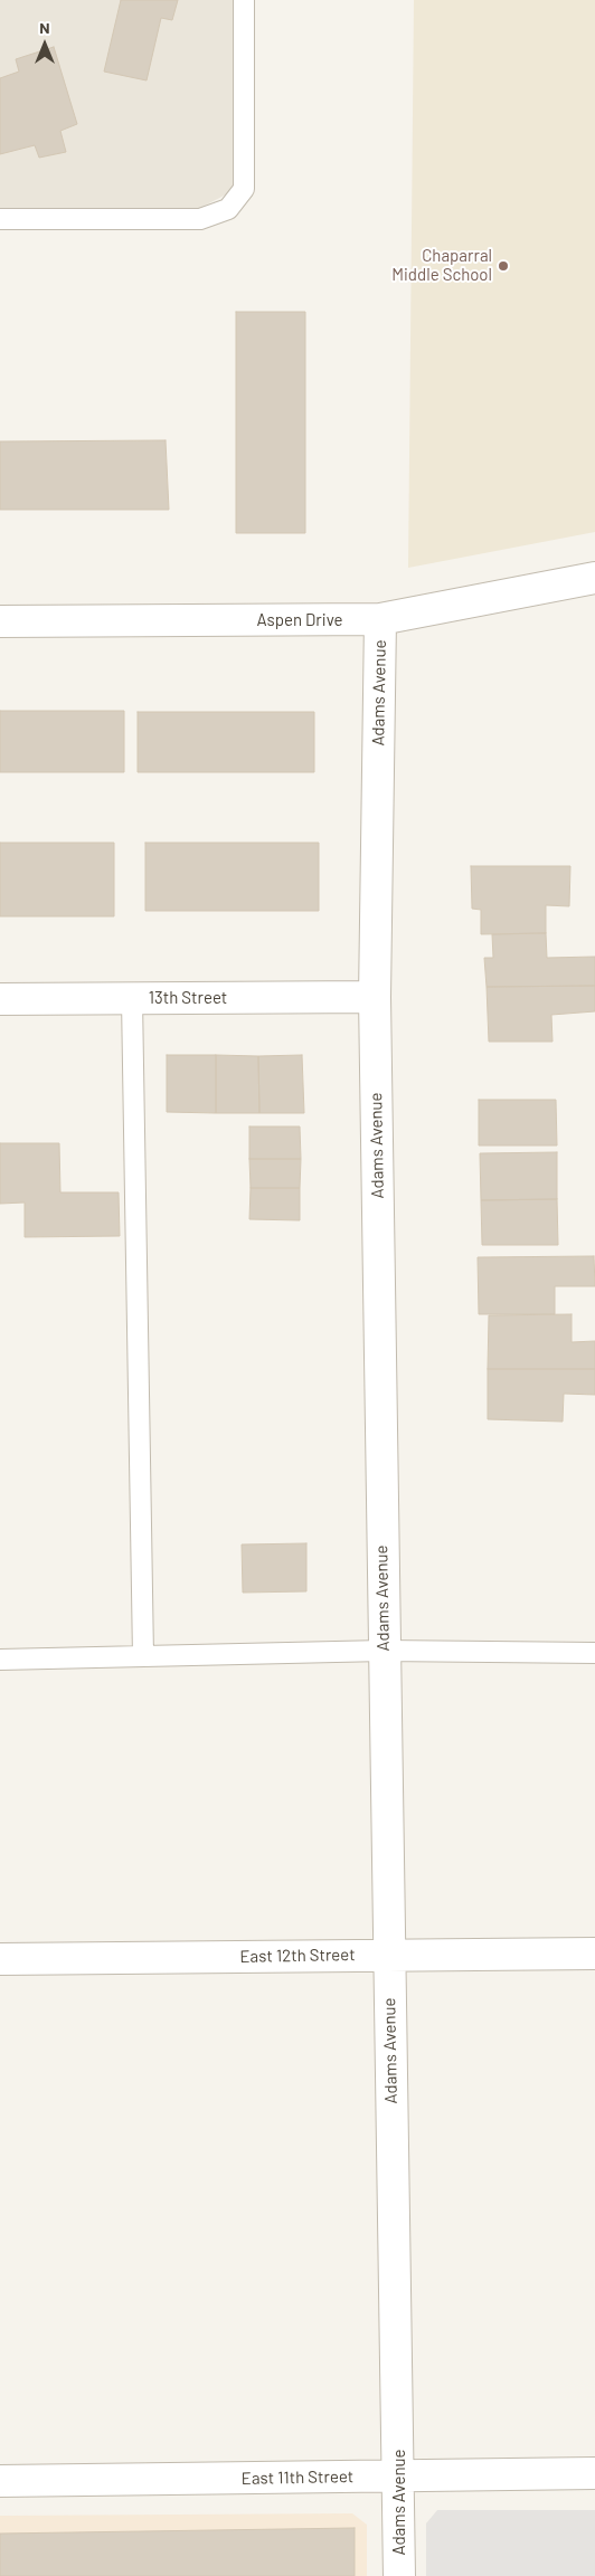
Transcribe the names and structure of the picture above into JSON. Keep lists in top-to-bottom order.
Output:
{
  "streets": {
    "street": [
      "Aspen Drive",
      "Adams Avenue",
      "13th Street",
      "East 12th Street",
      "East 11th Street"
    ]
  },
  "crossings": [
    ["Aspen Drive", "Adams Avenue"],
    ["Adams Avenue", "13th Street"],
    ["Adams Avenue", "East 12th Street"],
    ["Adams Avenue", "East 11th Street"]
  ],
  "places": ["Chaparral Middle School"],
  "north": "top"
}
